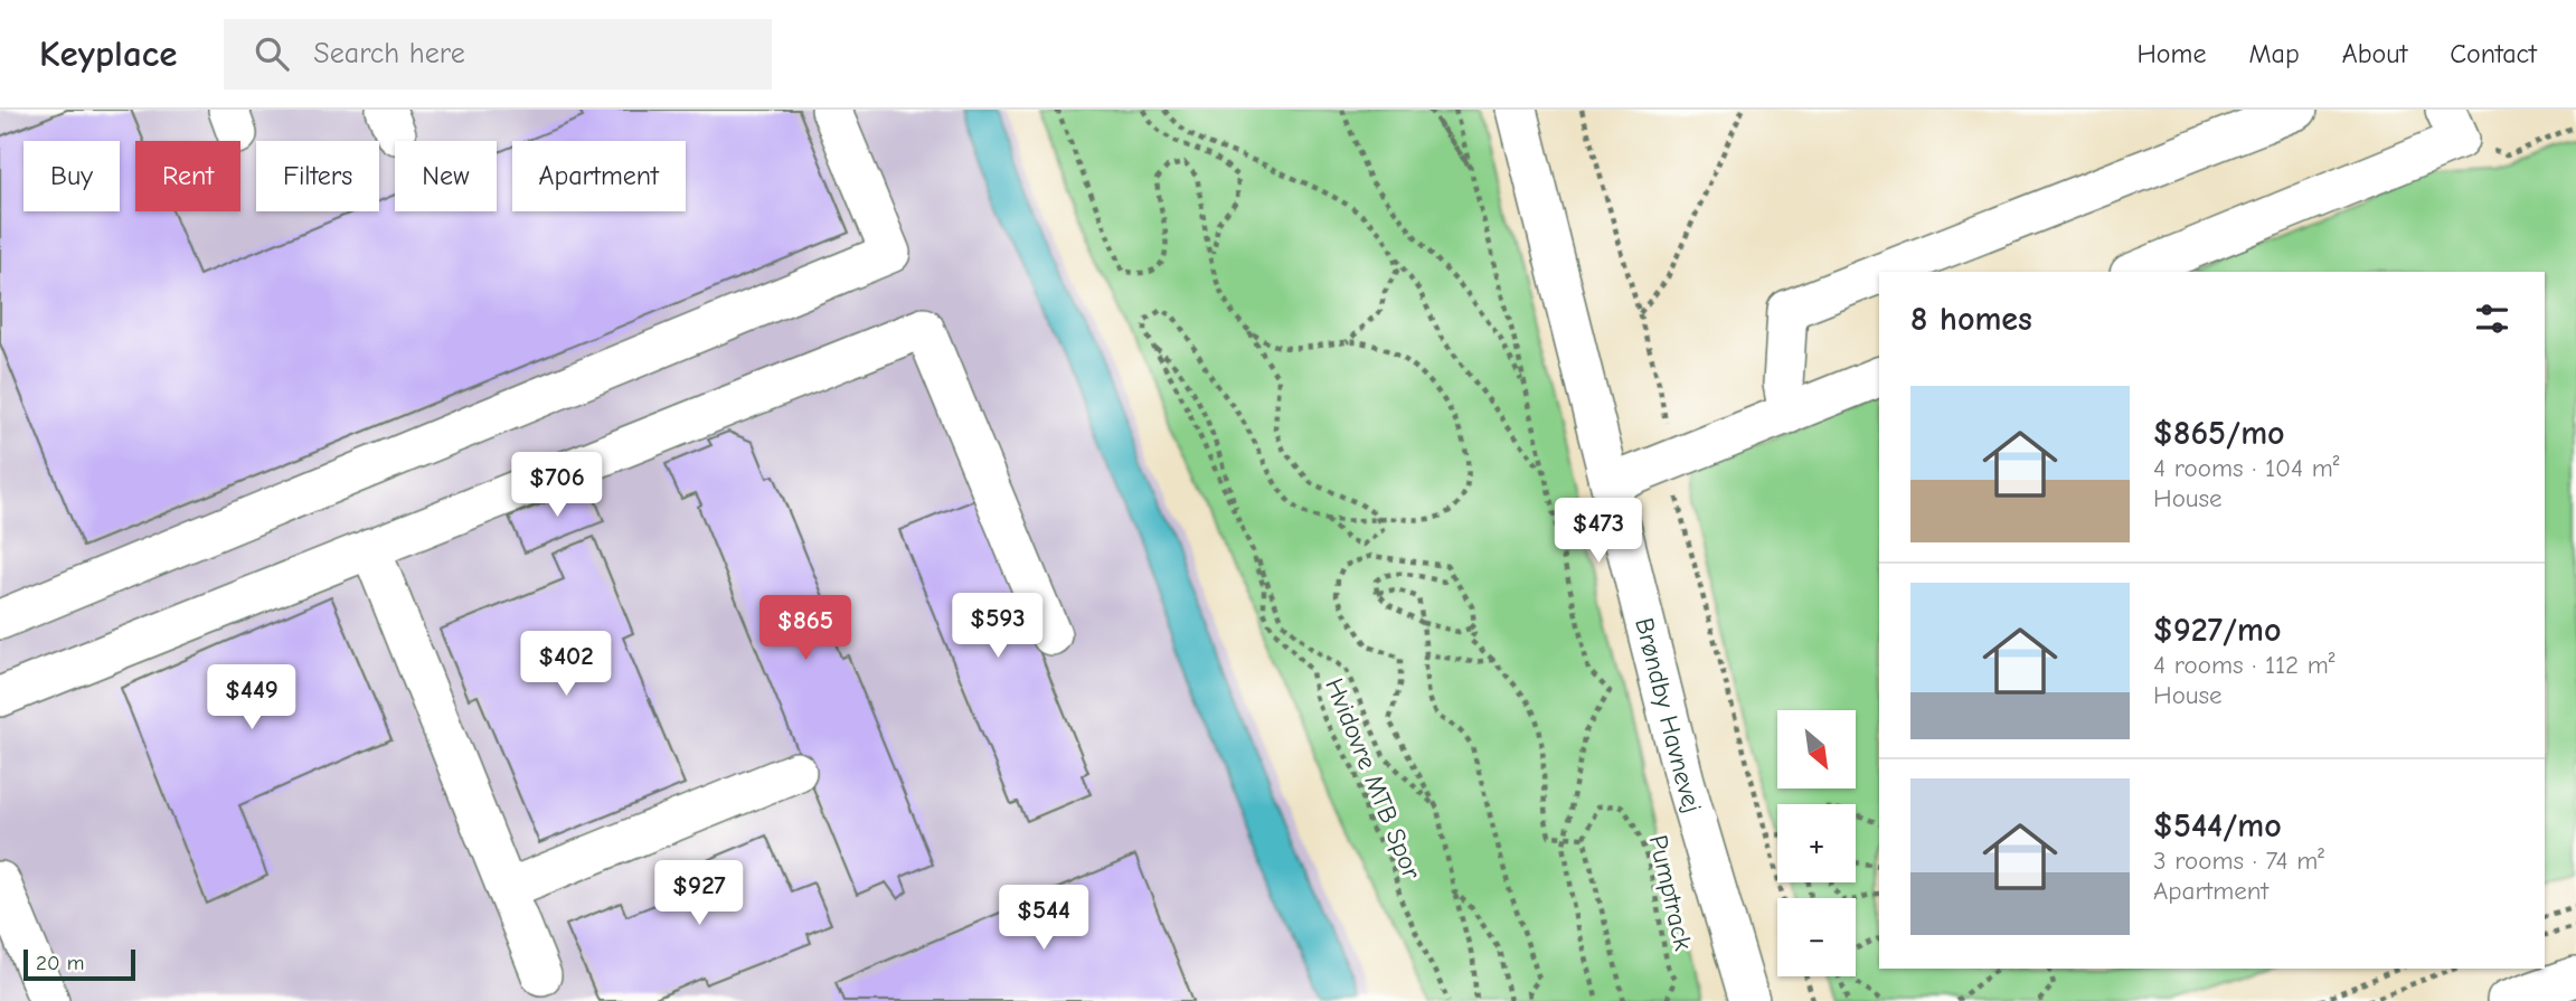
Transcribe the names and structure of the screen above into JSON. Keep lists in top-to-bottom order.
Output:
{
  "streets": {
    "street": ["Brøndby Havnevej"],
    "path": ["Hvidovre MTB Spor", "Pumptrack"]
  },
  "scale_bar": "20 m",
  "north": "bottom right",
  "page": {
    "header": "Keyplace",
    "search": "Search here",
    "nav": [
      "Home",
      "Map",
      "About",
      "Contact"
    ],
    "chip": [
      "Buy",
      "Rent",
      "Filters",
      "New",
      "Apartment"
    ],
    "heading": "8 homes",
    "list": [
      {
        "name": "$865/mo",
        "note": "4 rooms · 104 m² · House"
      },
      {
        "name": "$927/mo",
        "note": "4 rooms · 112 m² · House"
      },
      {
        "name": "$544/mo",
        "note": "3 rooms · 74 m² · Apartment"
      }
    ],
    "price": [
      "$706",
      "$473",
      "$593",
      "$865",
      "$402",
      "$449",
      "$927",
      "$544"
    ],
    "map_buttons": ["+", "−"],
    "scale": "20 m"
  }
}
